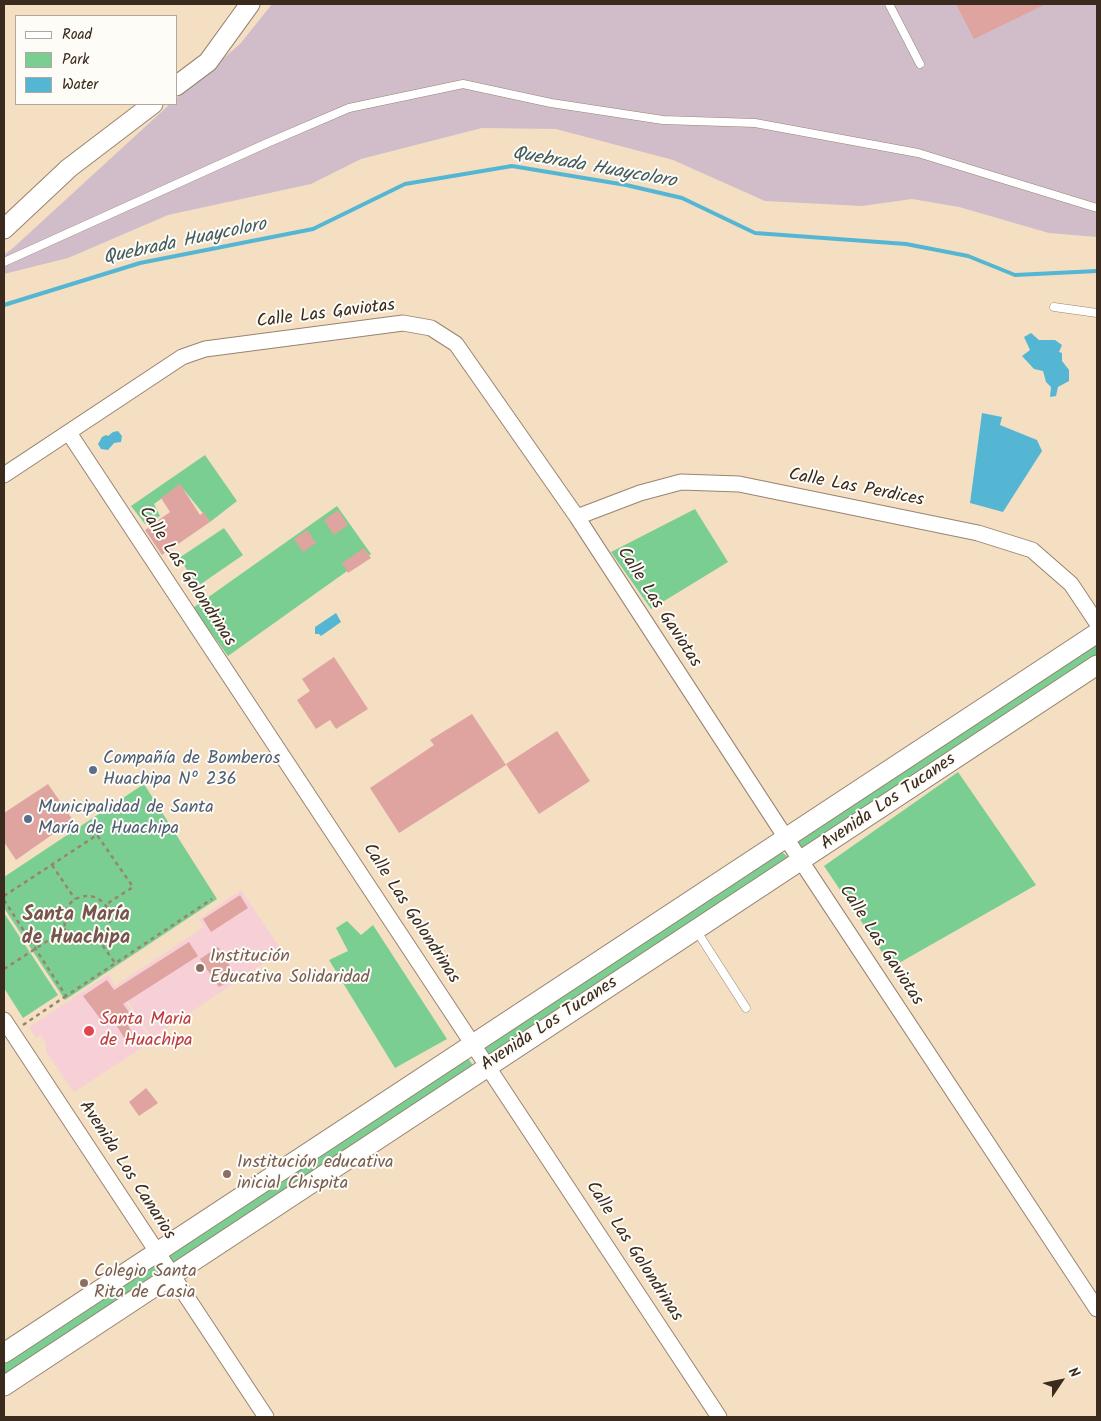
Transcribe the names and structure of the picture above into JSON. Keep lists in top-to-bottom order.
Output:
{
  "streets": {
    "street": [
      "Calle Las Gaviotas",
      "Calle Las Perdices",
      "Calle Las Golondrinas",
      "Avenida Los Tucanes",
      "Avenida Los Canarios"
    ]
  },
  "crossings": [
    ["Calle Las Gaviotas", "Calle Las Perdices"],
    ["Calle Las Gaviotas", "Calle Las Golondrinas"],
    ["Calle Las Gaviotas", "Avenida Los Tucanes"],
    ["Calle Las Golondrinas", "Avenida Los Tucanes"],
    ["Avenida Los Tucanes", "Avenida Los Canarios"]
  ],
  "districts": ["Santa María de Huachipa"],
  "water": ["Quebrada Huaycoloro"],
  "places": [
    "Compañía de Bomberos Huachipa Nº 236",
    "Municipalidad de Santa María de Huachipa",
    "Institución Educativa Solidaridad",
    "Santa Maria de Huachipa",
    "Institución educativa inicial Chispita",
    "Colegio Santa Rita de Casia"
  ],
  "legend": ["Road", "Park", "Water"],
  "north": "top right"
}
